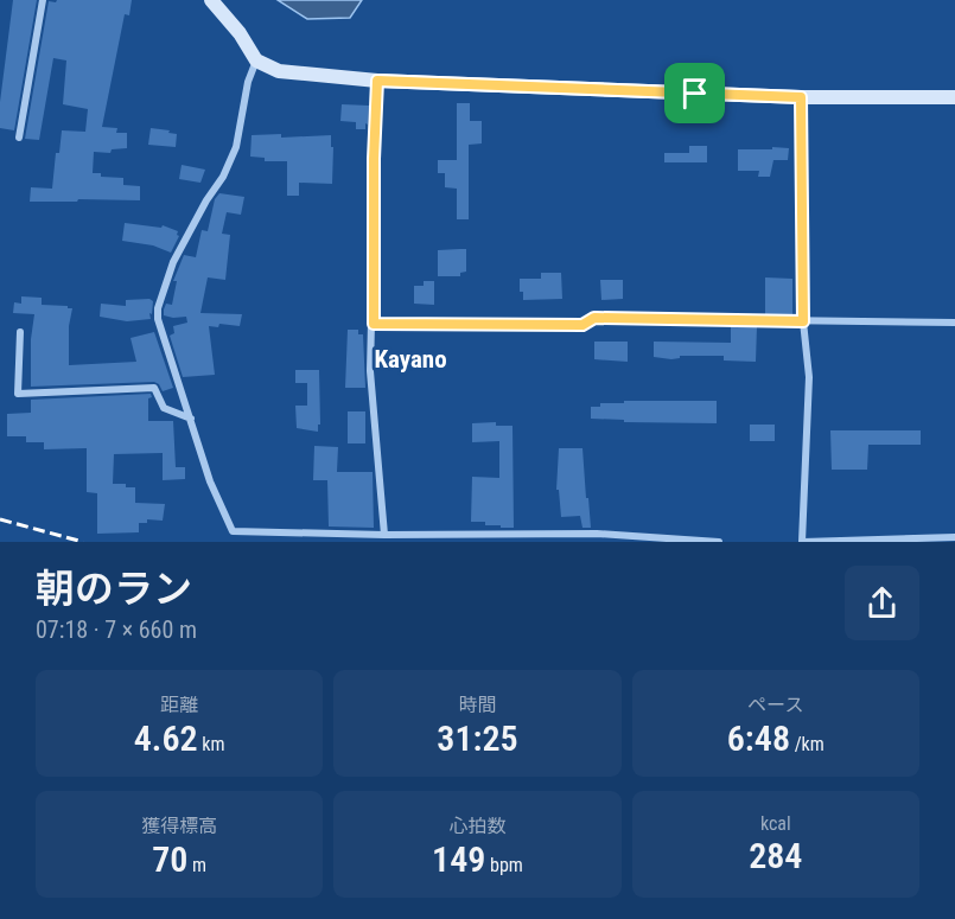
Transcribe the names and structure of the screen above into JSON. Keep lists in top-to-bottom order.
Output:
{
  "districts": ["Kayano"],
  "page": {
    "heading": ["朝のラン", "07:18 · 7 × 660 m"],
    "stats": [
      ["距離", "4.62 km"],
      ["時間", "31:25"],
      ["ペース", "6:48 /km"],
      ["獲得標高", "70 m"],
      ["心拍数", "149 bpm"],
      ["kcal", "284"]
    ]
  }
}
